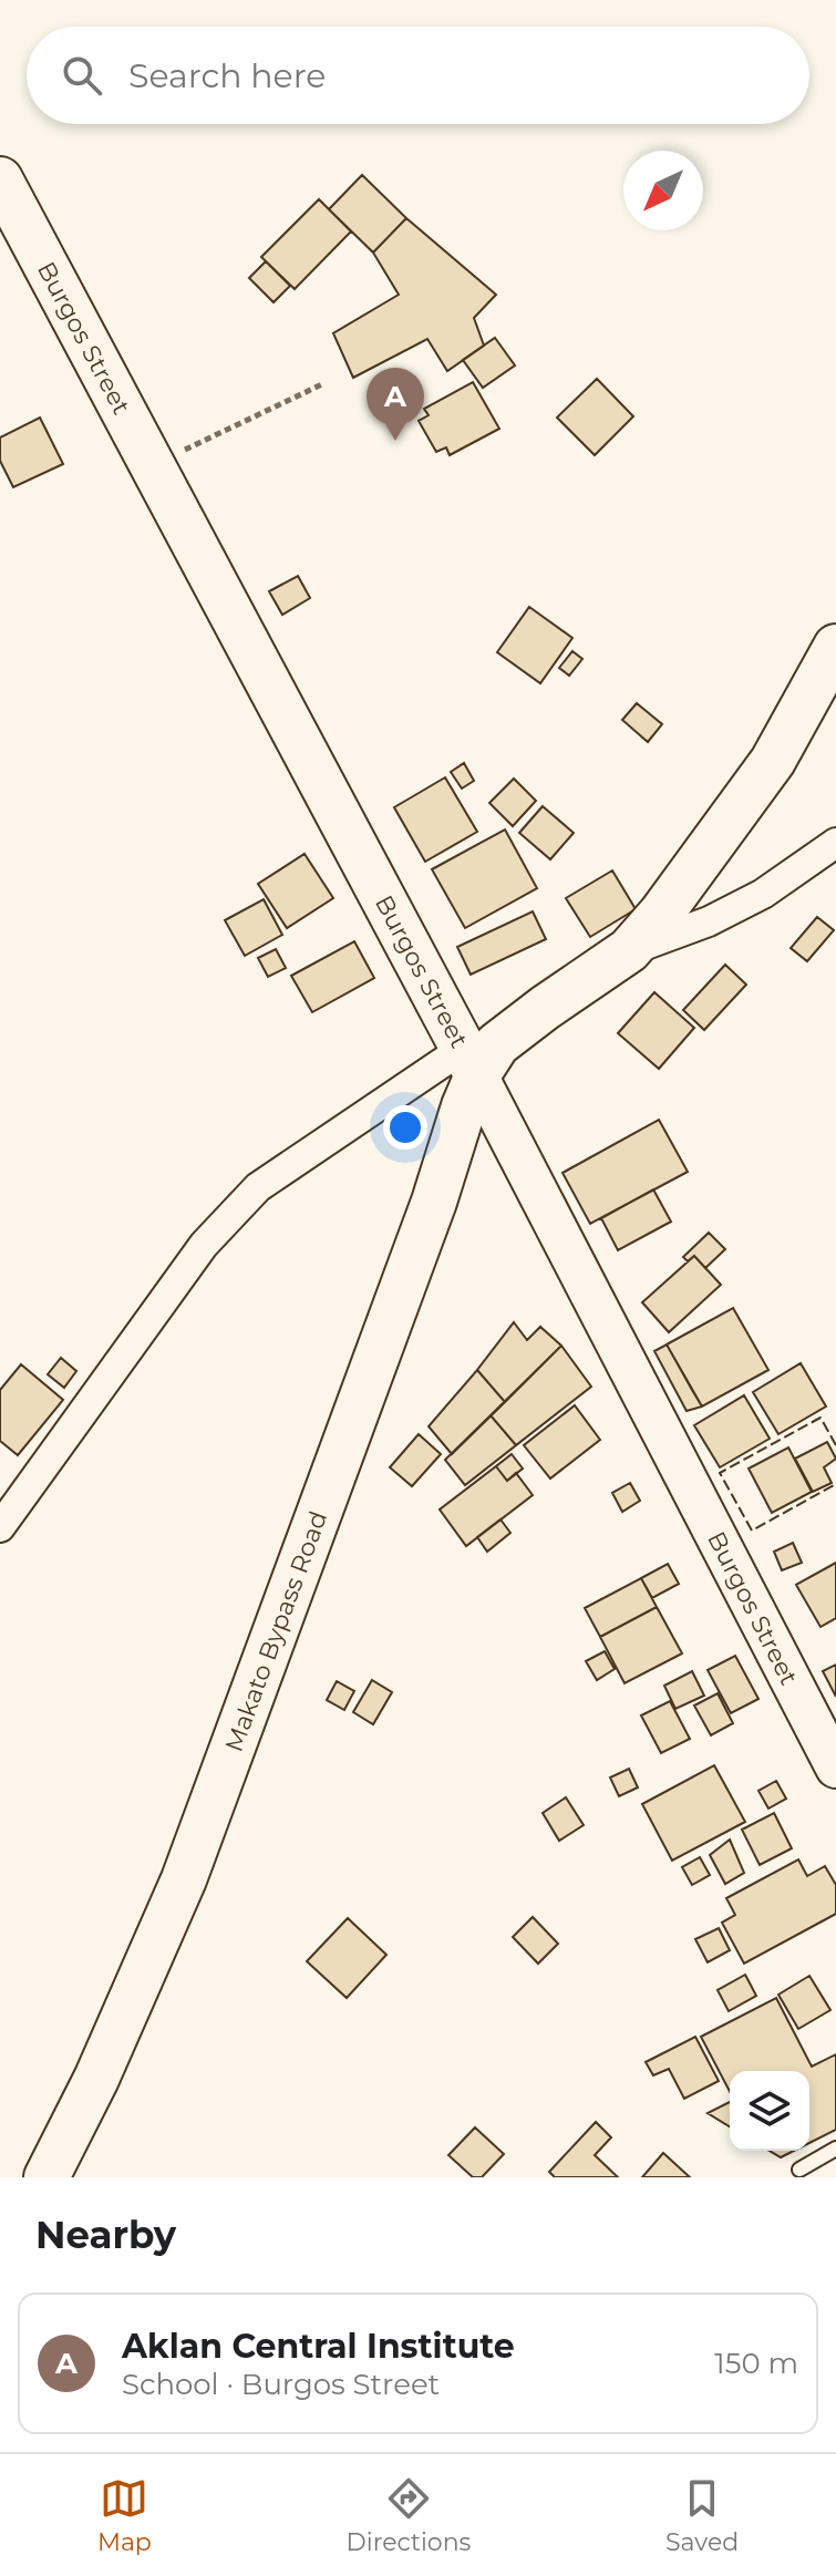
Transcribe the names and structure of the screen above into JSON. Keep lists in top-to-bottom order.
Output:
{
  "streets": {
    "main road": ["Burgos Street", "Makato Bypass Road"]
  },
  "crossings": [
    ["Burgos Street", "Makato Bypass Road"]
  ],
  "north": "bottom left",
  "page": {
    "search": "Search here",
    "pins": "A",
    "heading": "Nearby",
    "list": [
      {
        "mark": "A",
        "name": "Aklan Central Institute",
        "note": "School · Burgos Street",
        "value": "150 m"
      }
    ],
    "nav": ["Map", "Directions", "Saved"]
  }
}
